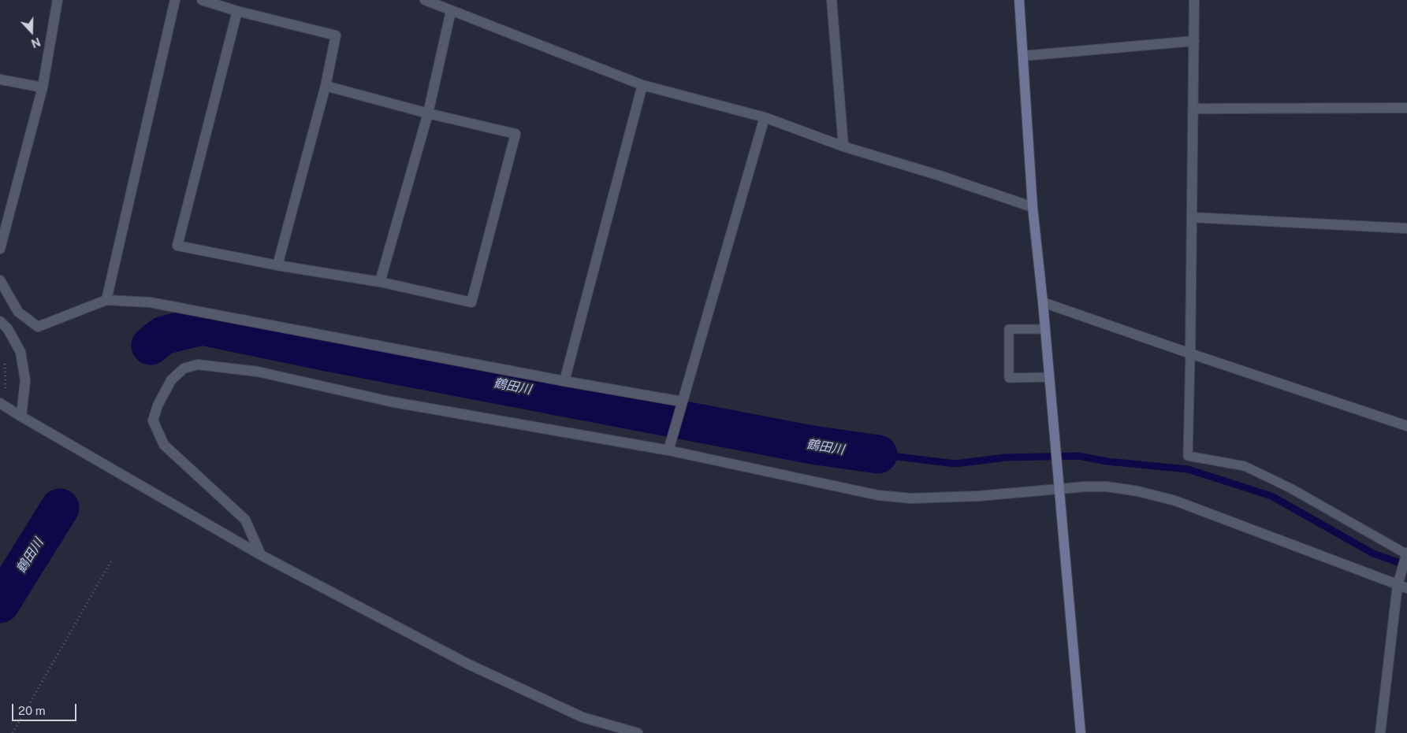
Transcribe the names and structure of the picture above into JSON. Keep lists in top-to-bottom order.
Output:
{
  "water": ["鶴田川"],
  "scale_bar": "20 m",
  "north": "bottom"
}
